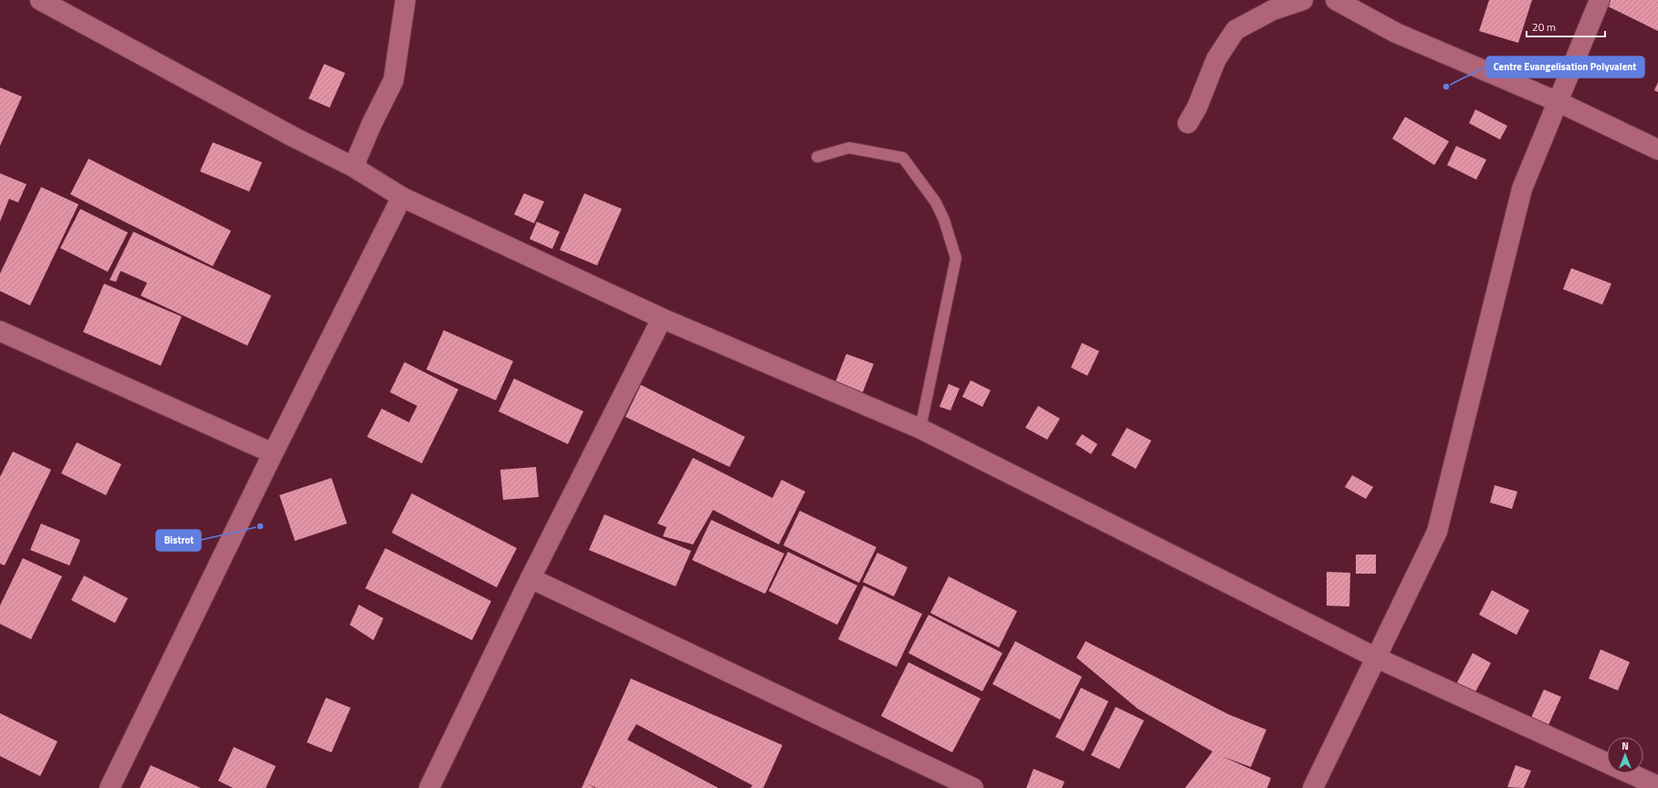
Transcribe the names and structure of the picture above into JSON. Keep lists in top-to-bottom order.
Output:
{
  "places": ["Centre Evangelisation Polyvalent", "Bistrot"],
  "scale_bar": "20 m",
  "north": "top"
}
